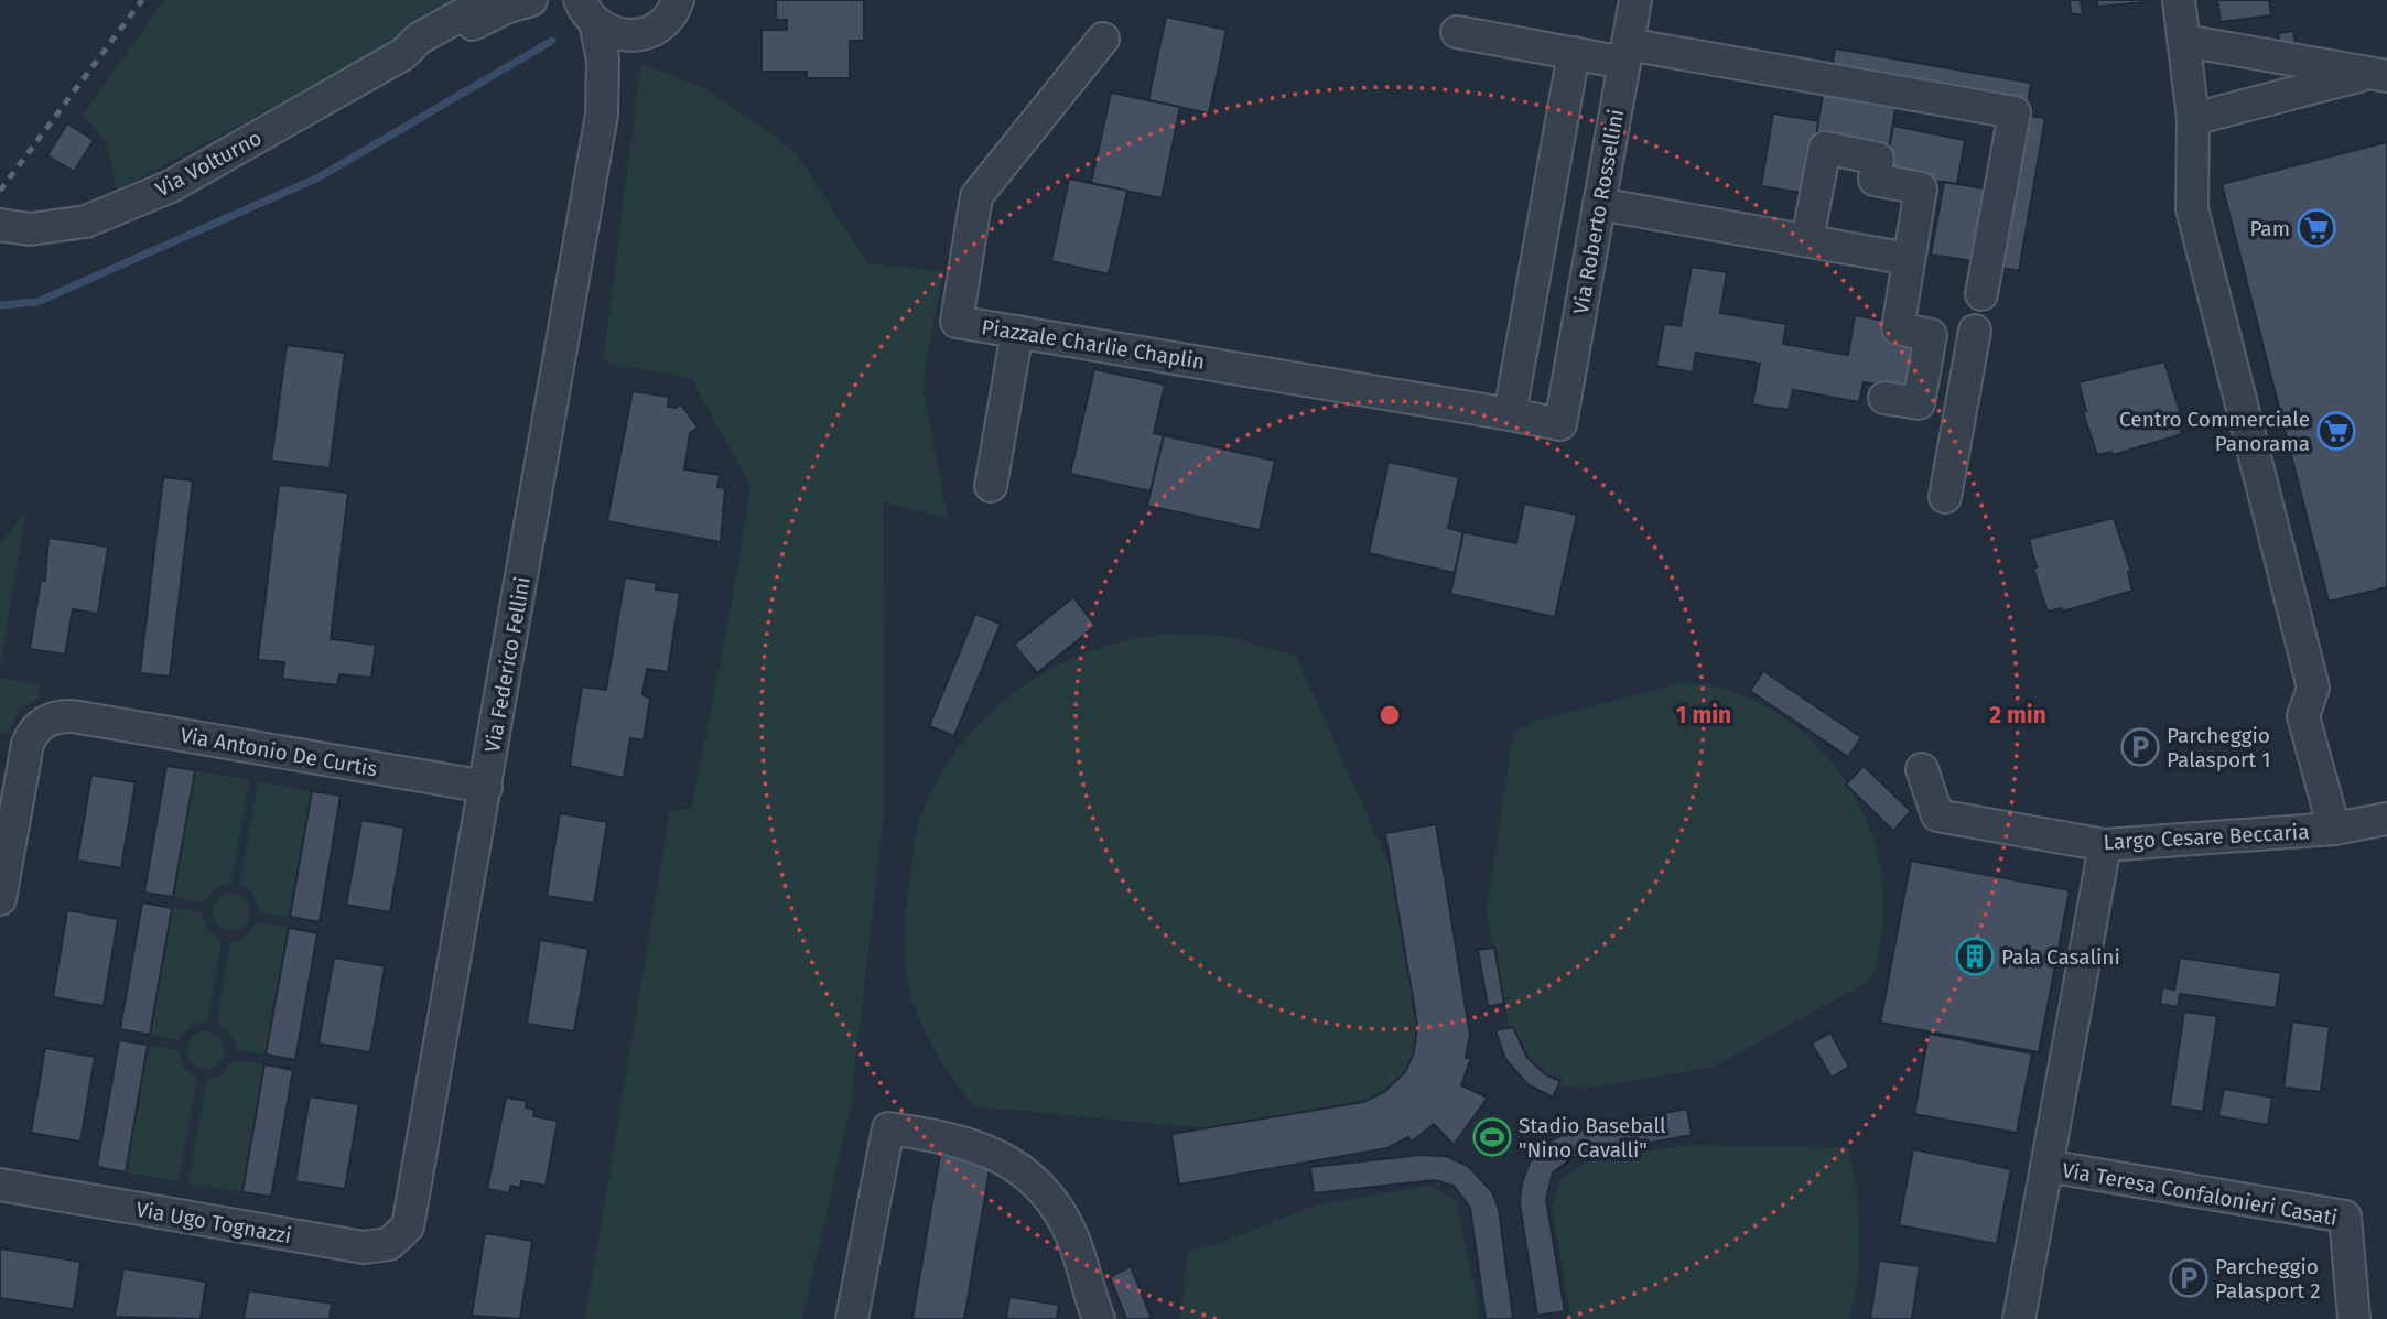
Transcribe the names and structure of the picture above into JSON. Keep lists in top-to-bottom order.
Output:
{
  "streets": {
    "street": [
      "Via Volturno",
      "Via Roberto Rossellini",
      "Piazzale Charlie Chaplin",
      "Via Federico Fellini",
      "Via Antonio De Curtis",
      "Largo Cesare Beccaria",
      "Via Teresa Confalonieri Casati",
      "Via Ugo Tognazzi"
    ]
  },
  "crossings": [
    ["Via Roberto Rossellini", "Piazzale Charlie Chaplin"],
    ["Via Federico Fellini", "Via Antonio De Curtis"],
    ["Via Federico Fellini", "Via Ugo Tognazzi"]
  ],
  "places": {
    "supermarket": ["Pam", "Centro Commerciale Panorama"],
    "parking": ["Parcheggio Palasport 1", "Parcheggio Palasport 2"],
    "building": ["Pala Casalini"],
    "sports": ["Stadio Baseball \"Nino Cavalli\""]
  },
  "rings": ["1 min", "2 min"]
}
